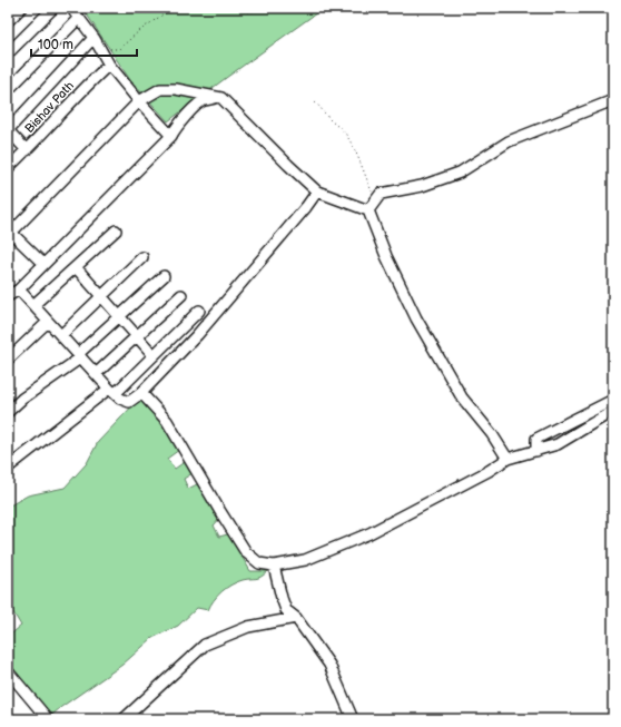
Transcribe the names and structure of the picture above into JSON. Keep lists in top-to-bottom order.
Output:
{
  "streets": {
    "street": ["Bishav Path"]
  },
  "scale_bar": "100 m"
}
